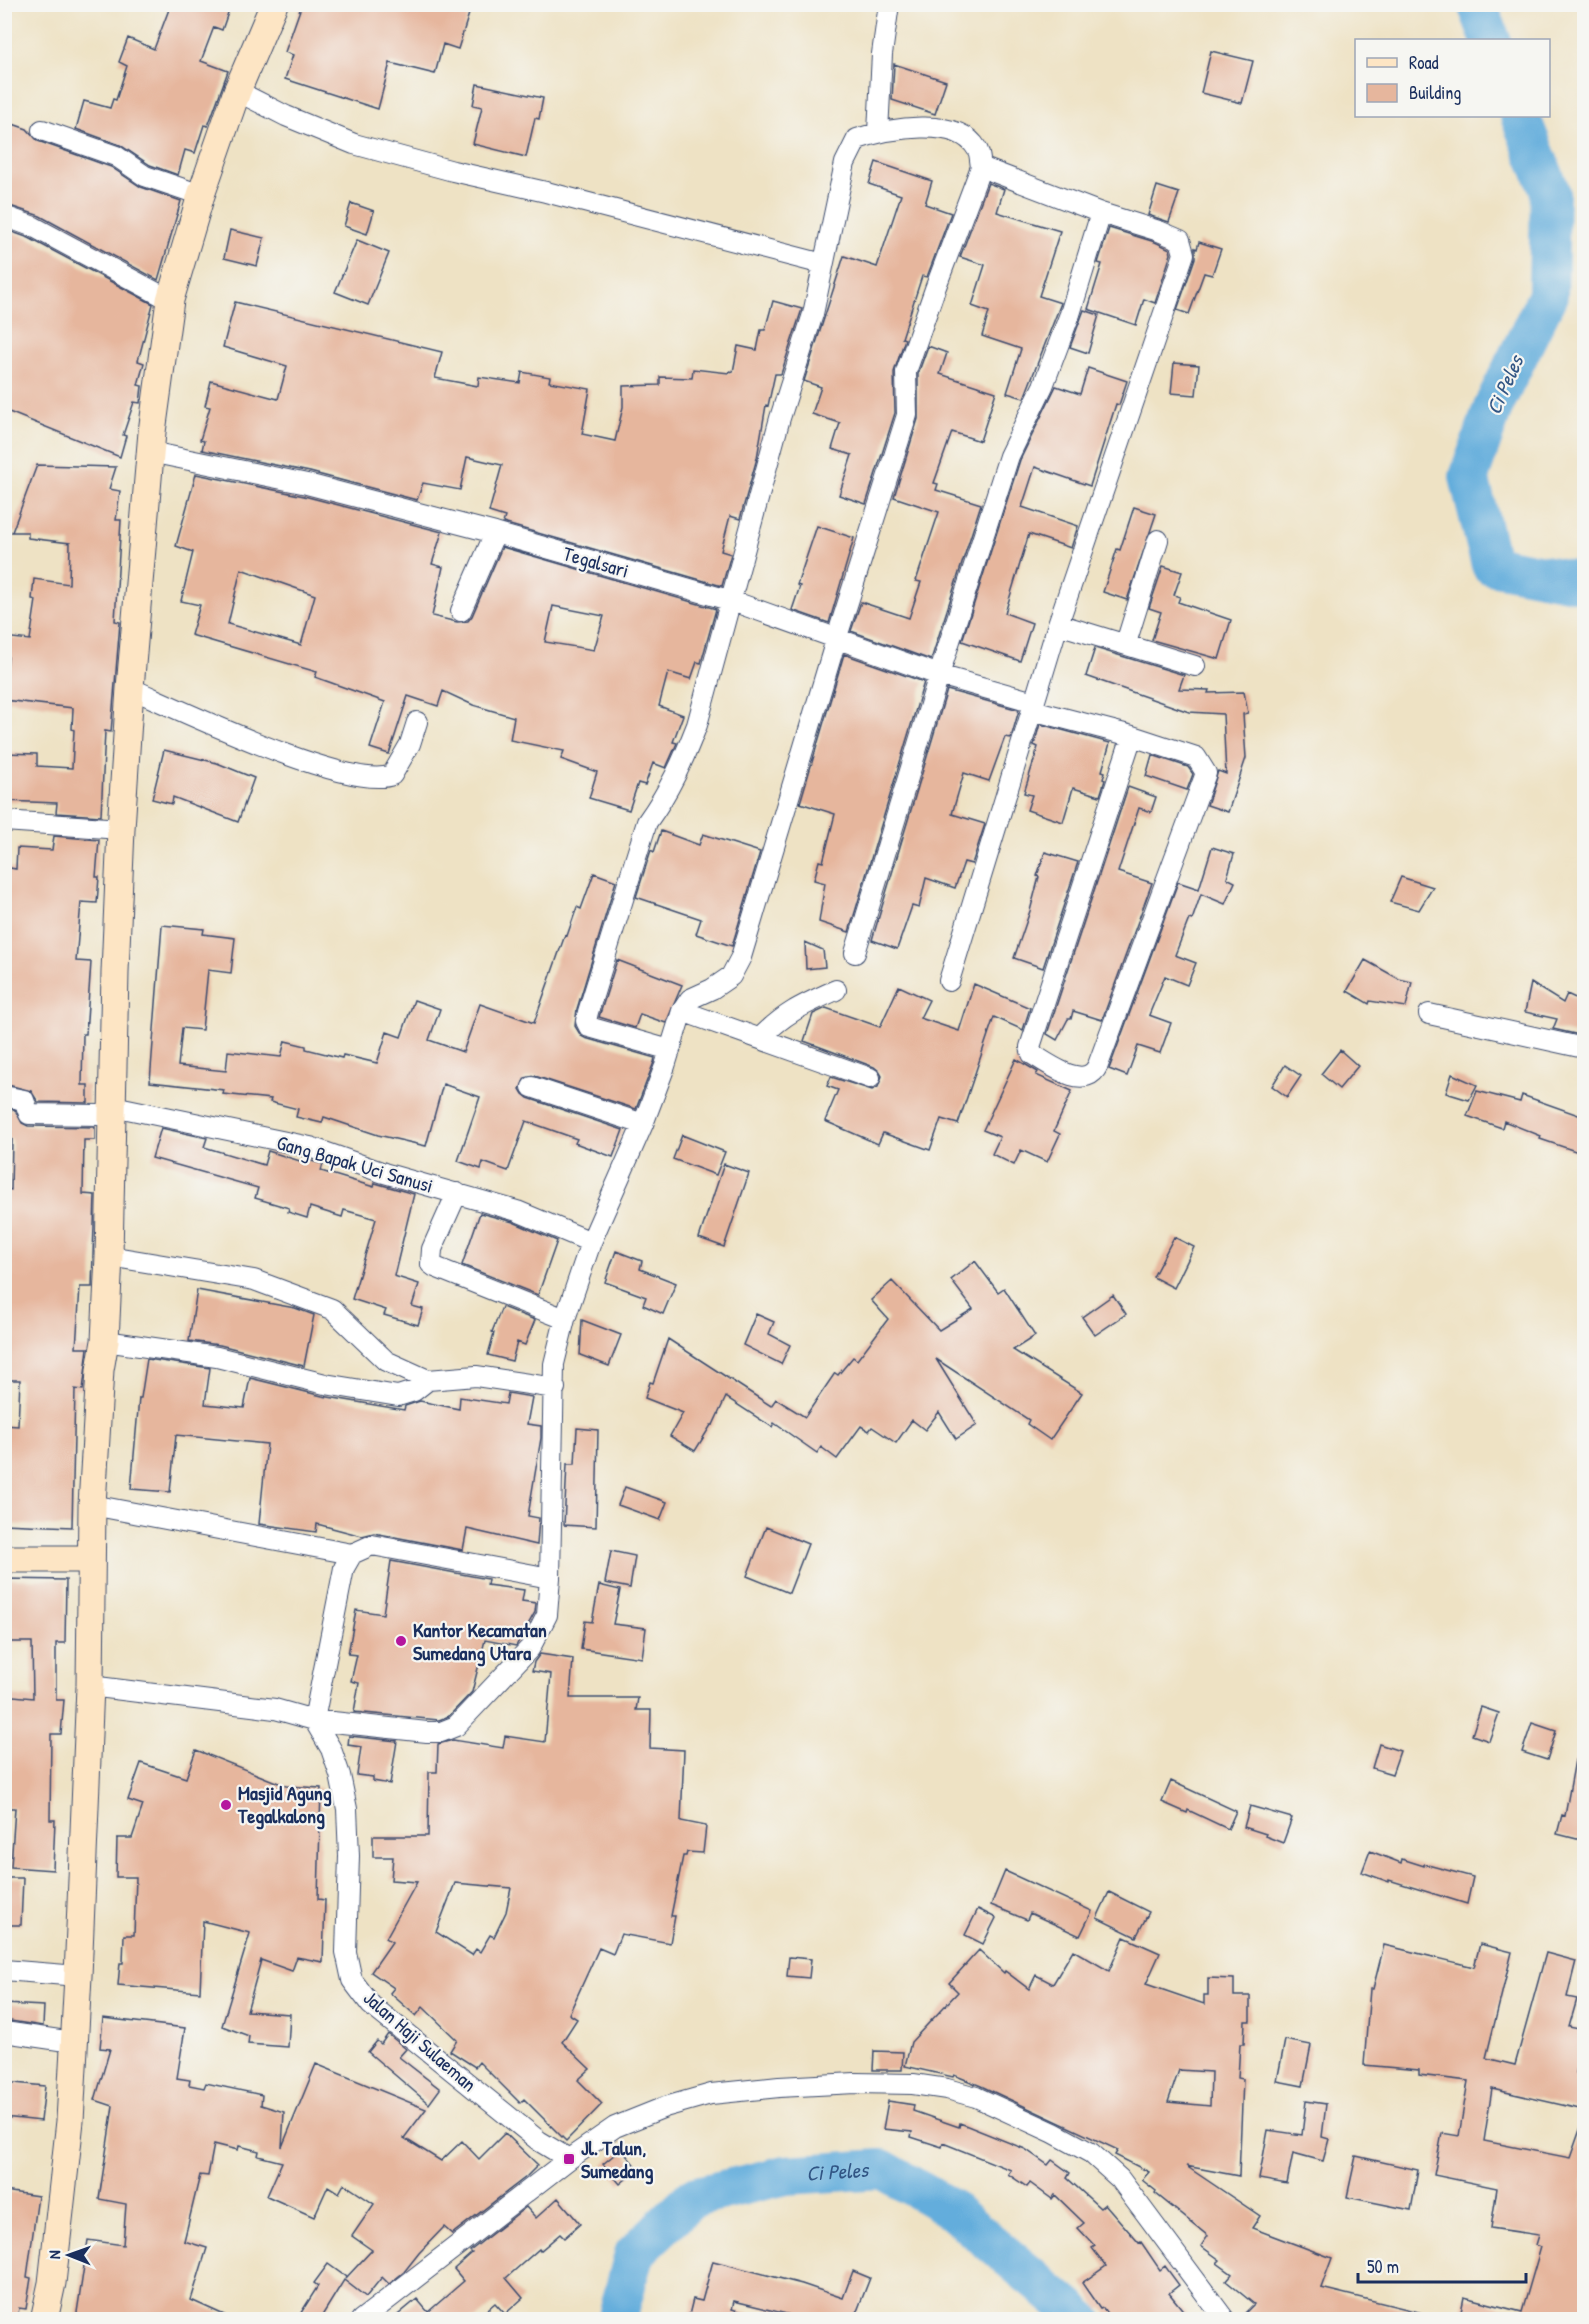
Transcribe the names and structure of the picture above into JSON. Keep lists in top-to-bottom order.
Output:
{
  "streets": {
    "street": ["Tegalsari", "Gang Bapak Uci Sanusi", "Jalan Haji Sulaeman"]
  },
  "water": ["Ci Peles"],
  "places": {
    "other": ["Kantor Kecamatan Sumedang Utara", "Masjid Agung Tegalkalong"],
    "transit": ["Jl. Talun, Sumedang"]
  },
  "legend": ["Road", "Building"],
  "scale_bar": "50 m",
  "north": "left"
}
